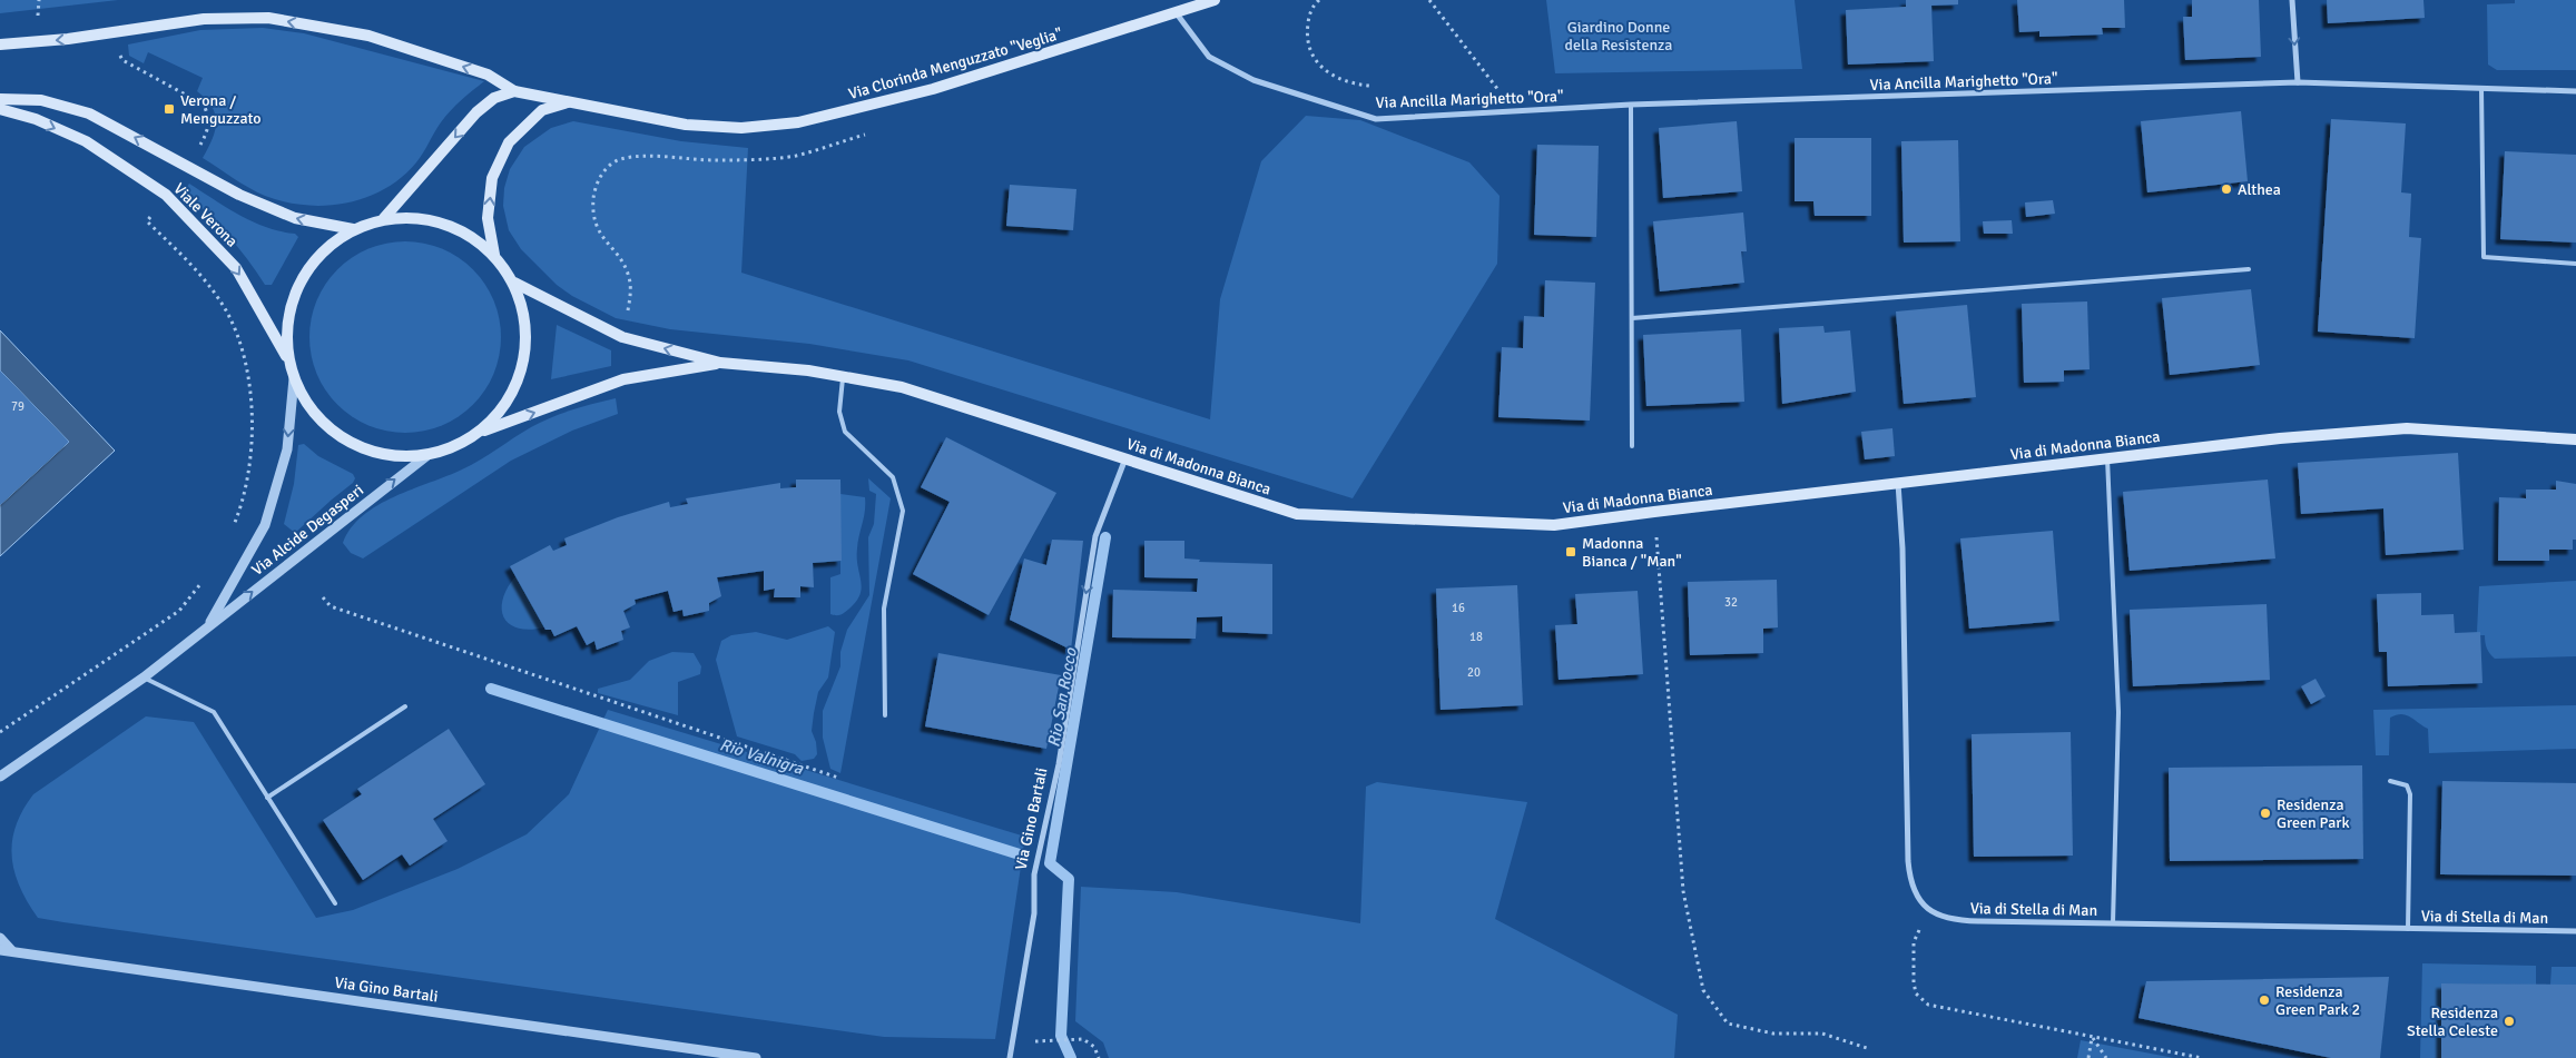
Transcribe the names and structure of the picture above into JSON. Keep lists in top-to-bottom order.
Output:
{
  "streets": {
    "main road": ["Via Clorinda Menguzzato \"Veglia\"", "Viale Verona", "Via di Madonna Bianca"],
    "street": [
      "Via Ancilla Marighetto \"Ora\"",
      "Via Alcide Degasperi",
      "Via Gino Bartali",
      "Via di Stella di Man"
    ]
  },
  "crossings": [
    ["Via Clorinda Menguzzato \"Veglia\"", "Via Ancilla Marighetto \"Ora\""],
    ["Via di Madonna Bianca", "Via Gino Bartali"]
  ],
  "one_way": ["Via Gino Bartali"],
  "water": ["Rio San Rocco", "Rio Valnigra"],
  "parks": ["Giardino Donne della Resistenza"],
  "places": {
    "transit": ["Verona / Menguzzato", "Madonna Bianca / \"Man\""],
    "other": [
      "Althea",
      "Residenza Green Park",
      "Residenza Green Park 2",
      "Residenza Stella Celeste"
    ]
  },
  "house_numbers": [
    "79",
    "32",
    "16",
    "18",
    "20"
  ]
}
